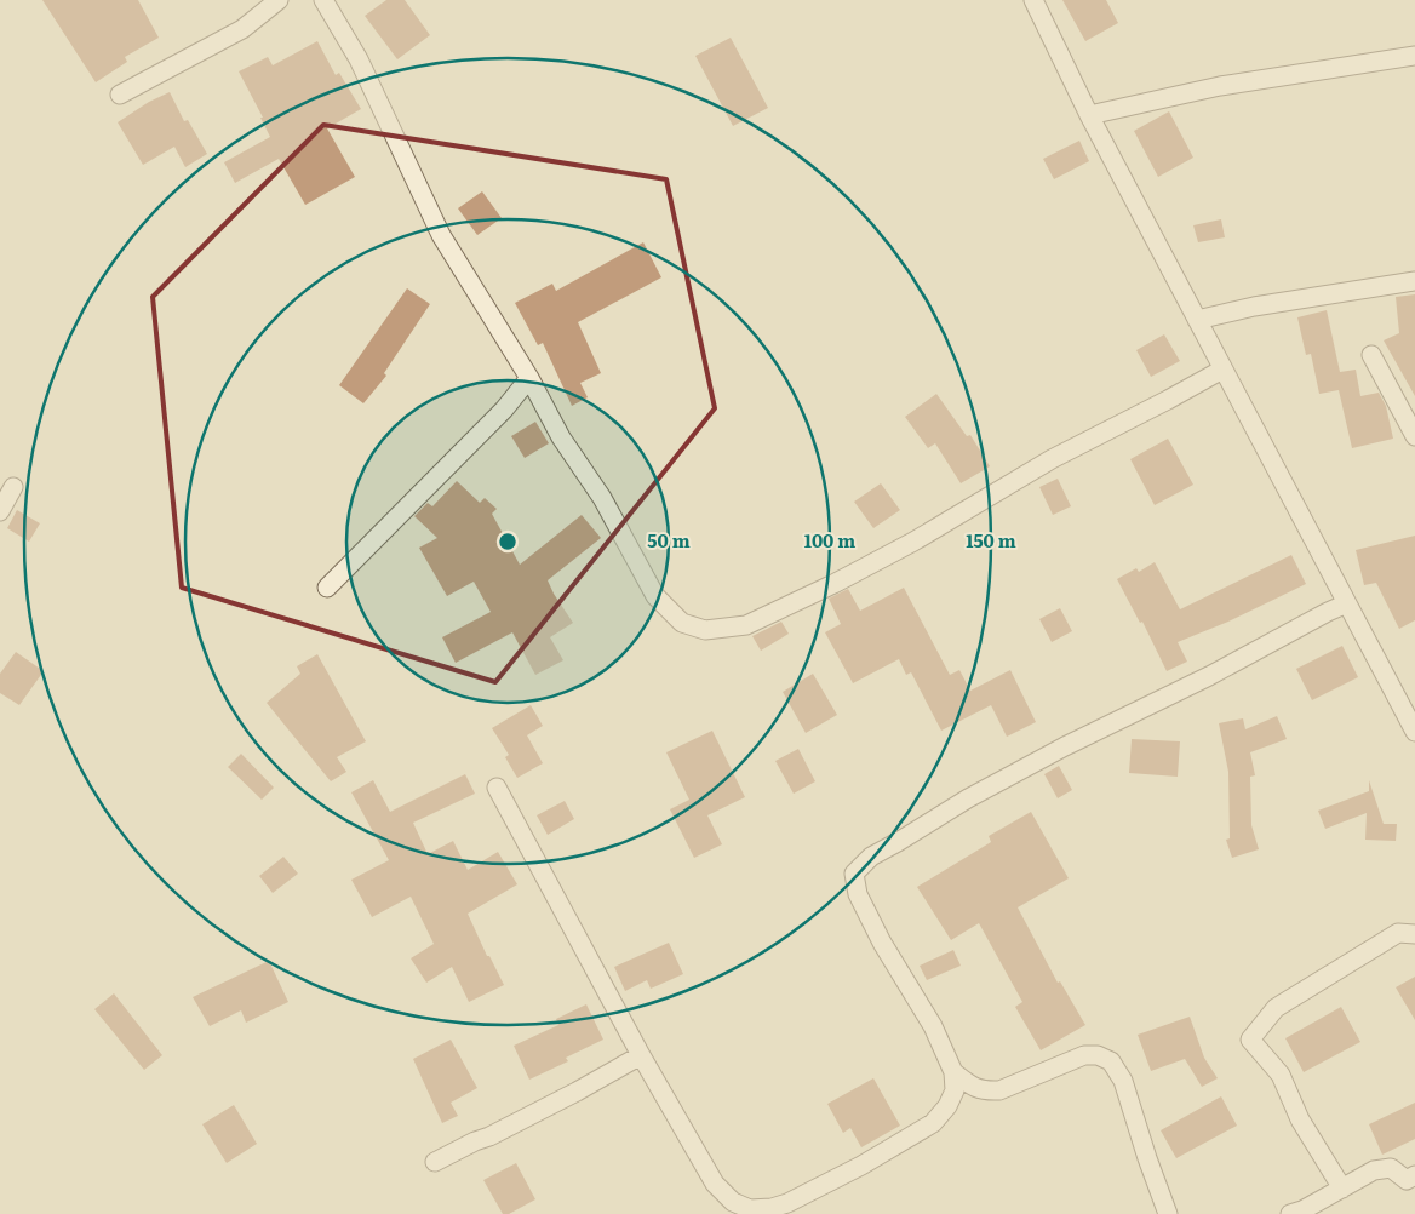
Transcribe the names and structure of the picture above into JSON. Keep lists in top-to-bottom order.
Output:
{
  "rings": ["50 m", "100 m", "150 m"]
}
